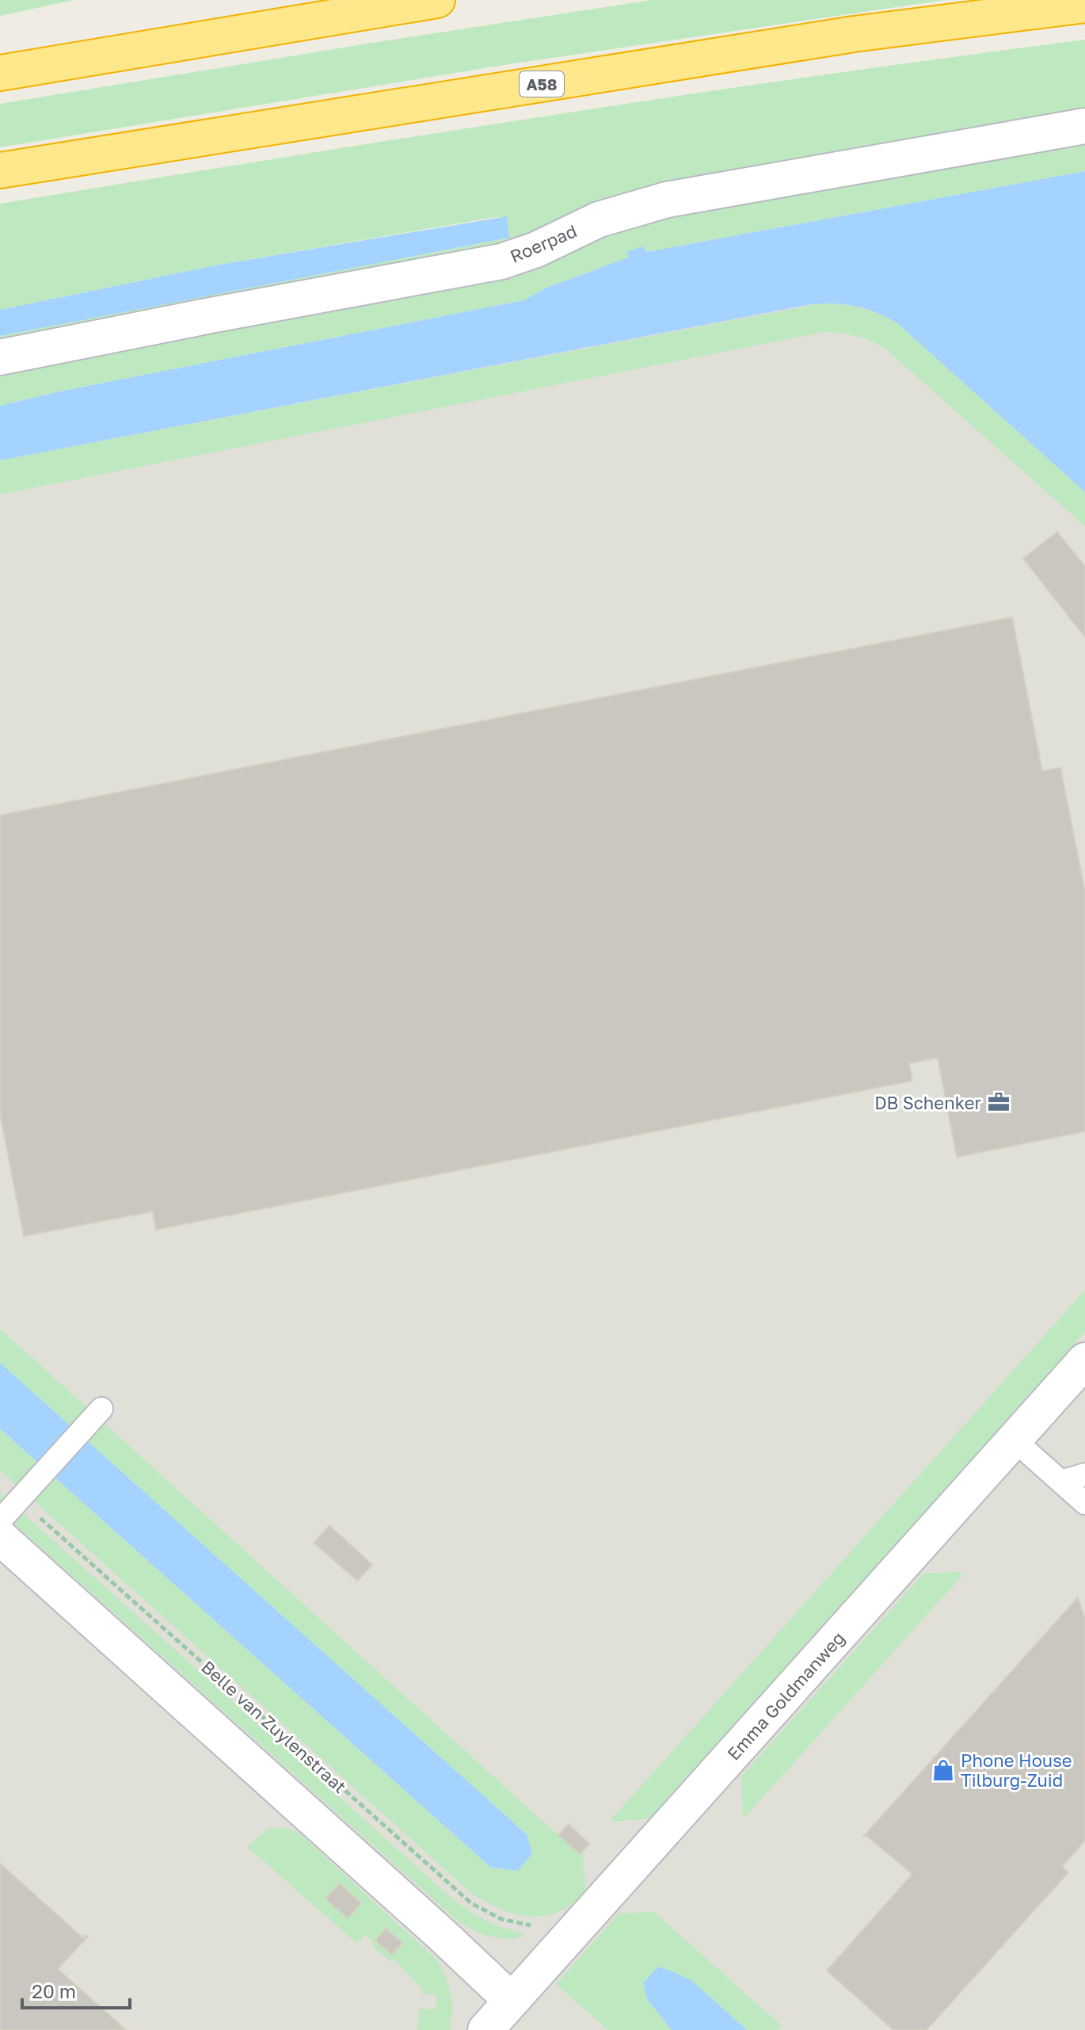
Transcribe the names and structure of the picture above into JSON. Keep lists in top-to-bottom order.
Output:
{
  "streets": {
    "highway": ["A58"],
    "street": ["Roerpad", "Emma Goldmanweg"],
    "path": ["Belle van Zuylenstraat"]
  },
  "crossings": [
    ["Emma Goldmanweg", "Belle van Zuylenstraat"]
  ],
  "places": {
    "office": ["DB Schenker"],
    "shop": ["Phone House Tilburg-Zuid"]
  },
  "scale_bar": "20 m"
}
